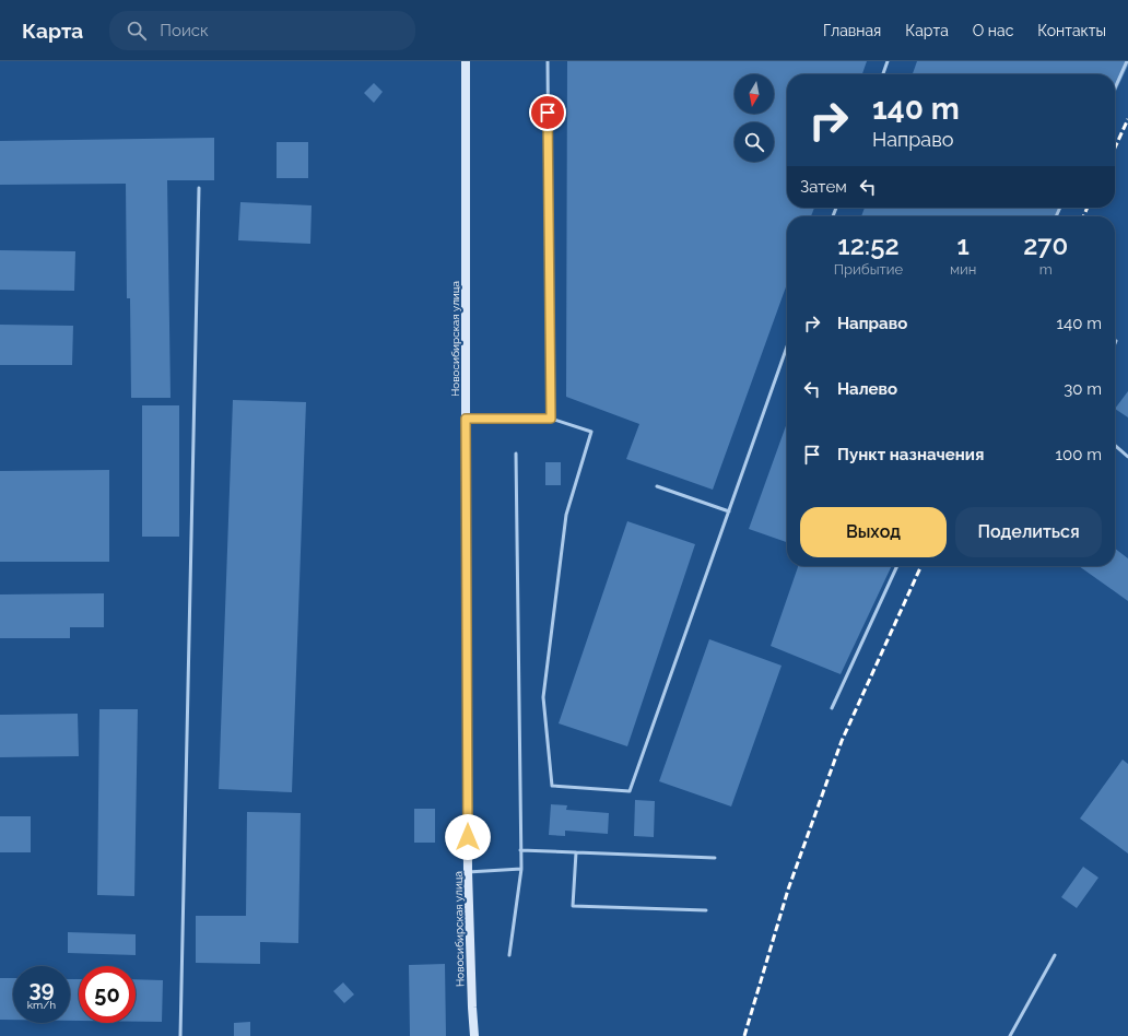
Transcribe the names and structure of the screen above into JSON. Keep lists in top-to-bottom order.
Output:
{
  "streets": {
    "main road": ["Новосибирская улица"]
  },
  "north": "bottom",
  "page": {
    "header": "Карта",
    "search": "Поиск",
    "nav": [
      "Главная",
      "Карта",
      "О нас",
      "Контакты"
    ],
    "turn": ["140 m", "Направо"],
    "then": "Затем",
    "eta": [
      "12:52",
      "Прибытие",
      "1",
      "мин",
      "270",
      "m"
    ],
    "list": [
      {
        "name": "Направо",
        "value": "140 m"
      },
      {
        "name": "Налево",
        "value": "30 m"
      },
      {
        "name": "Пункт назначения",
        "value": "100 m"
      }
    ],
    "buttons": ["Выход", "Поделиться"],
    "speed": "39 km/h",
    "limit": "50"
  }
}
